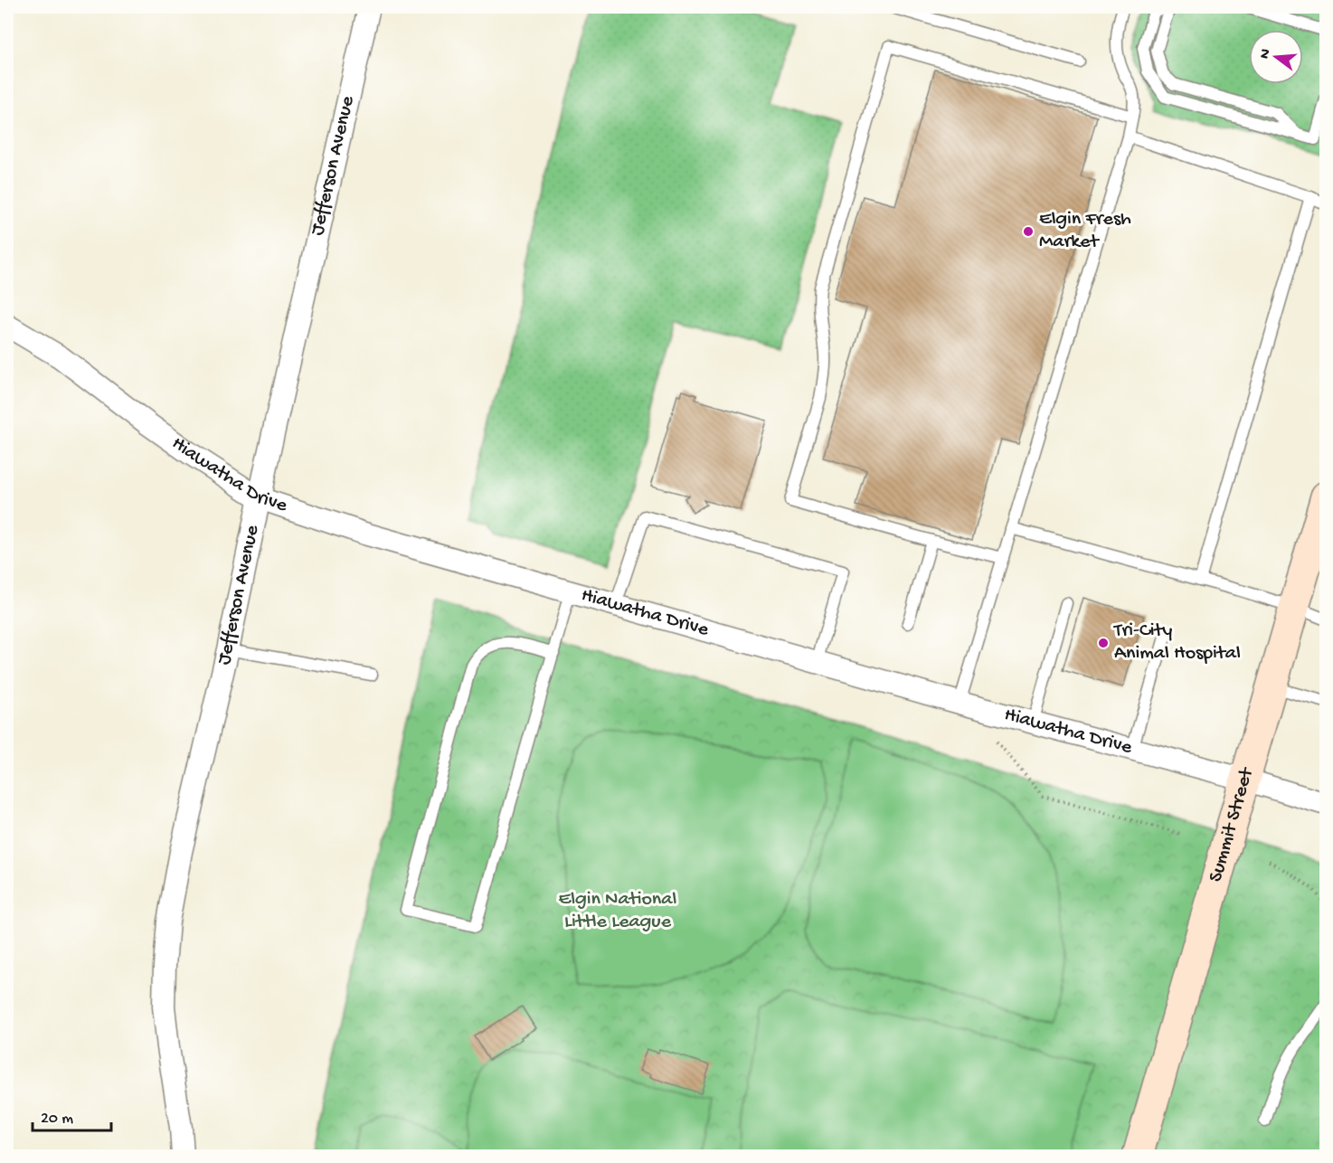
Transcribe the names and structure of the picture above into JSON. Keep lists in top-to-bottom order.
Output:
{
  "streets": {
    "main road": ["Summit Street"],
    "street": ["Jefferson Avenue", "Hiawatha Drive"]
  },
  "crossings": [
    ["Jefferson Avenue", "Hiawatha Drive"],
    ["Hiawatha Drive", "Summit Street"]
  ],
  "parks": ["Elgin National Little League"],
  "places": ["Elgin Fresh Market", "Tri-City Animal Hospital"],
  "scale_bar": "20 m",
  "north": "left"
}
